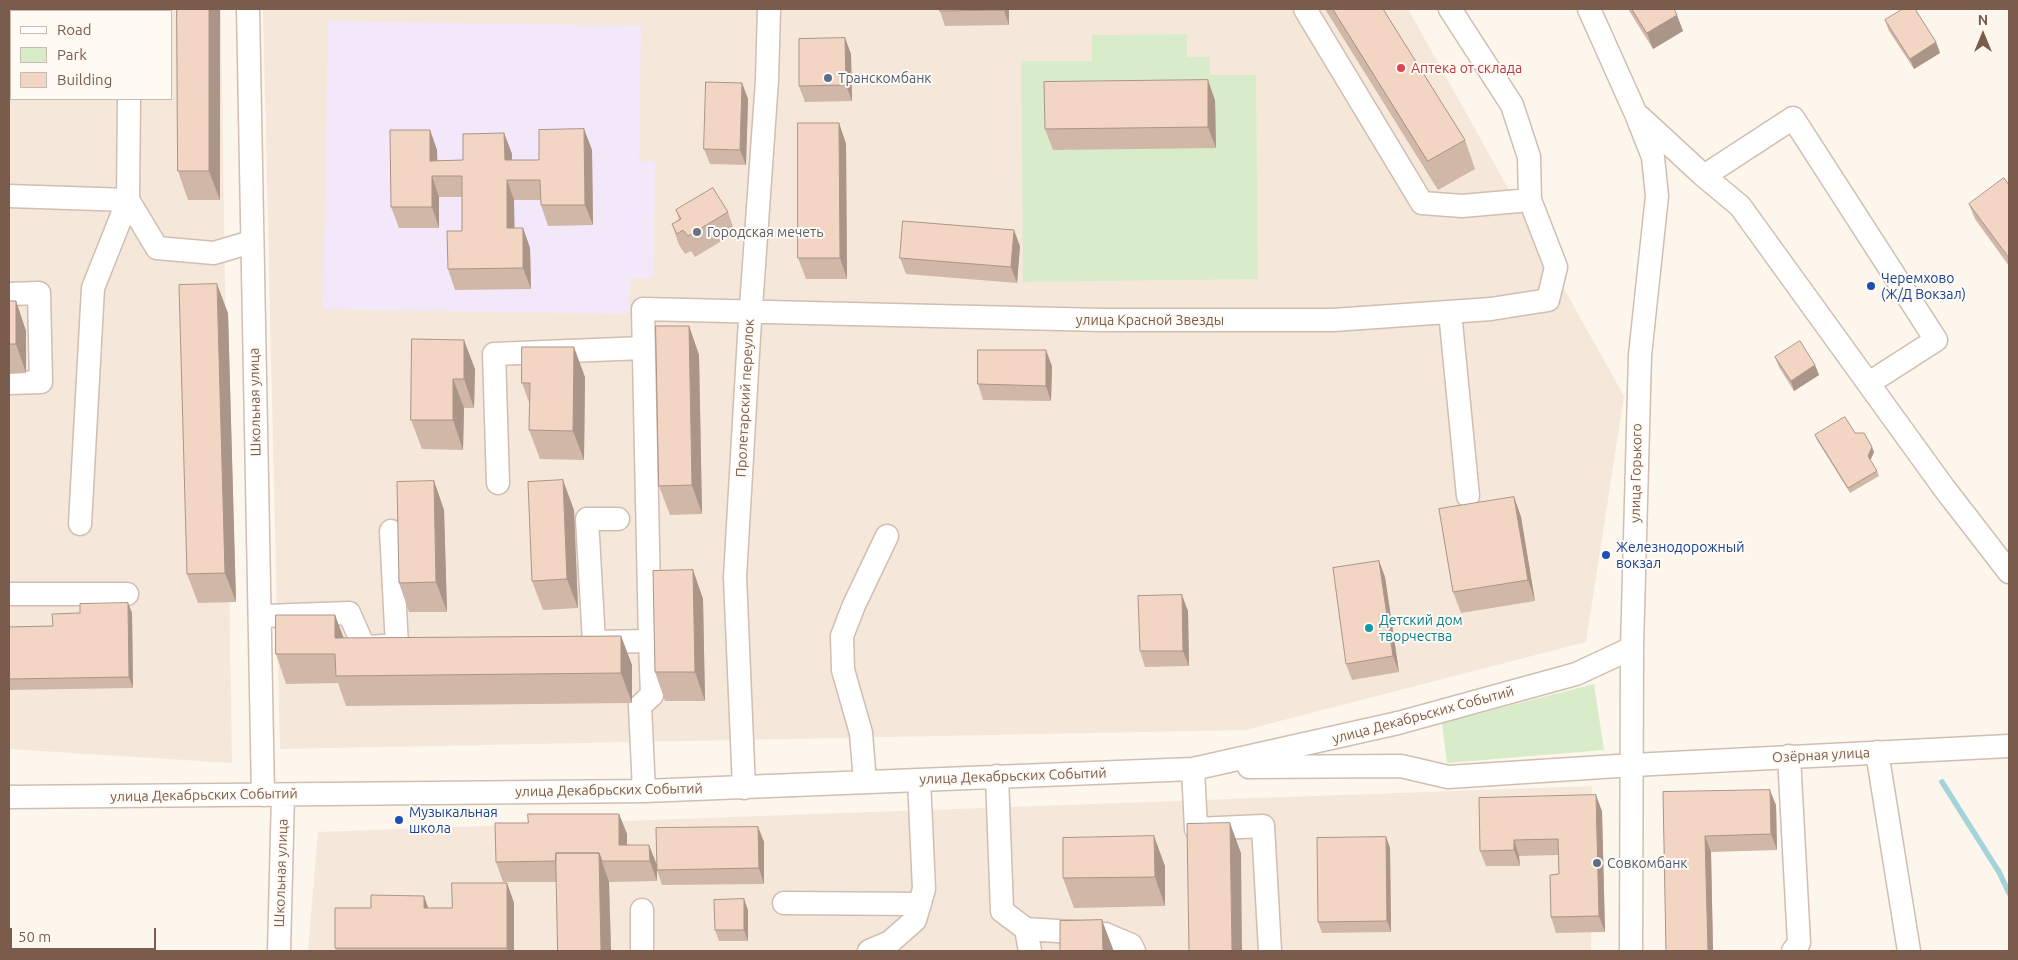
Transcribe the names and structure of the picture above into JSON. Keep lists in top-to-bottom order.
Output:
{
  "streets": {
    "street": [
      "улица Красной Звезды",
      "Пролетарский переулок",
      "Школьная улица",
      "улица Горького",
      "улица Декабрьских Событий",
      "Озёрная улица"
    ]
  },
  "crossings": [
    ["улица Красной Звезды", "Пролетарский переулок"],
    ["Пролетарский переулок", "улица Декабрьских Событий"],
    ["Школьная улица", "улица Декабрьских Событий"],
    ["улица Горького", "улица Декабрьских Событий"],
    ["улица Горького", "Озёрная улица"],
    ["улица Декабрьских Событий", "Озёрная улица"]
  ],
  "places": [
    "Аптека от склада",
    "Транскомбанк",
    "Городская мечеть",
    "Черемхово (Ж/Д Вокзал)",
    "Железнодорожный вокзал",
    "Детский дом творчества",
    "Музыкальная школа",
    "Совкомбанк"
  ],
  "legend": ["Road", "Park", "Building"],
  "scale_bar": "50 m",
  "north": "top"
}
